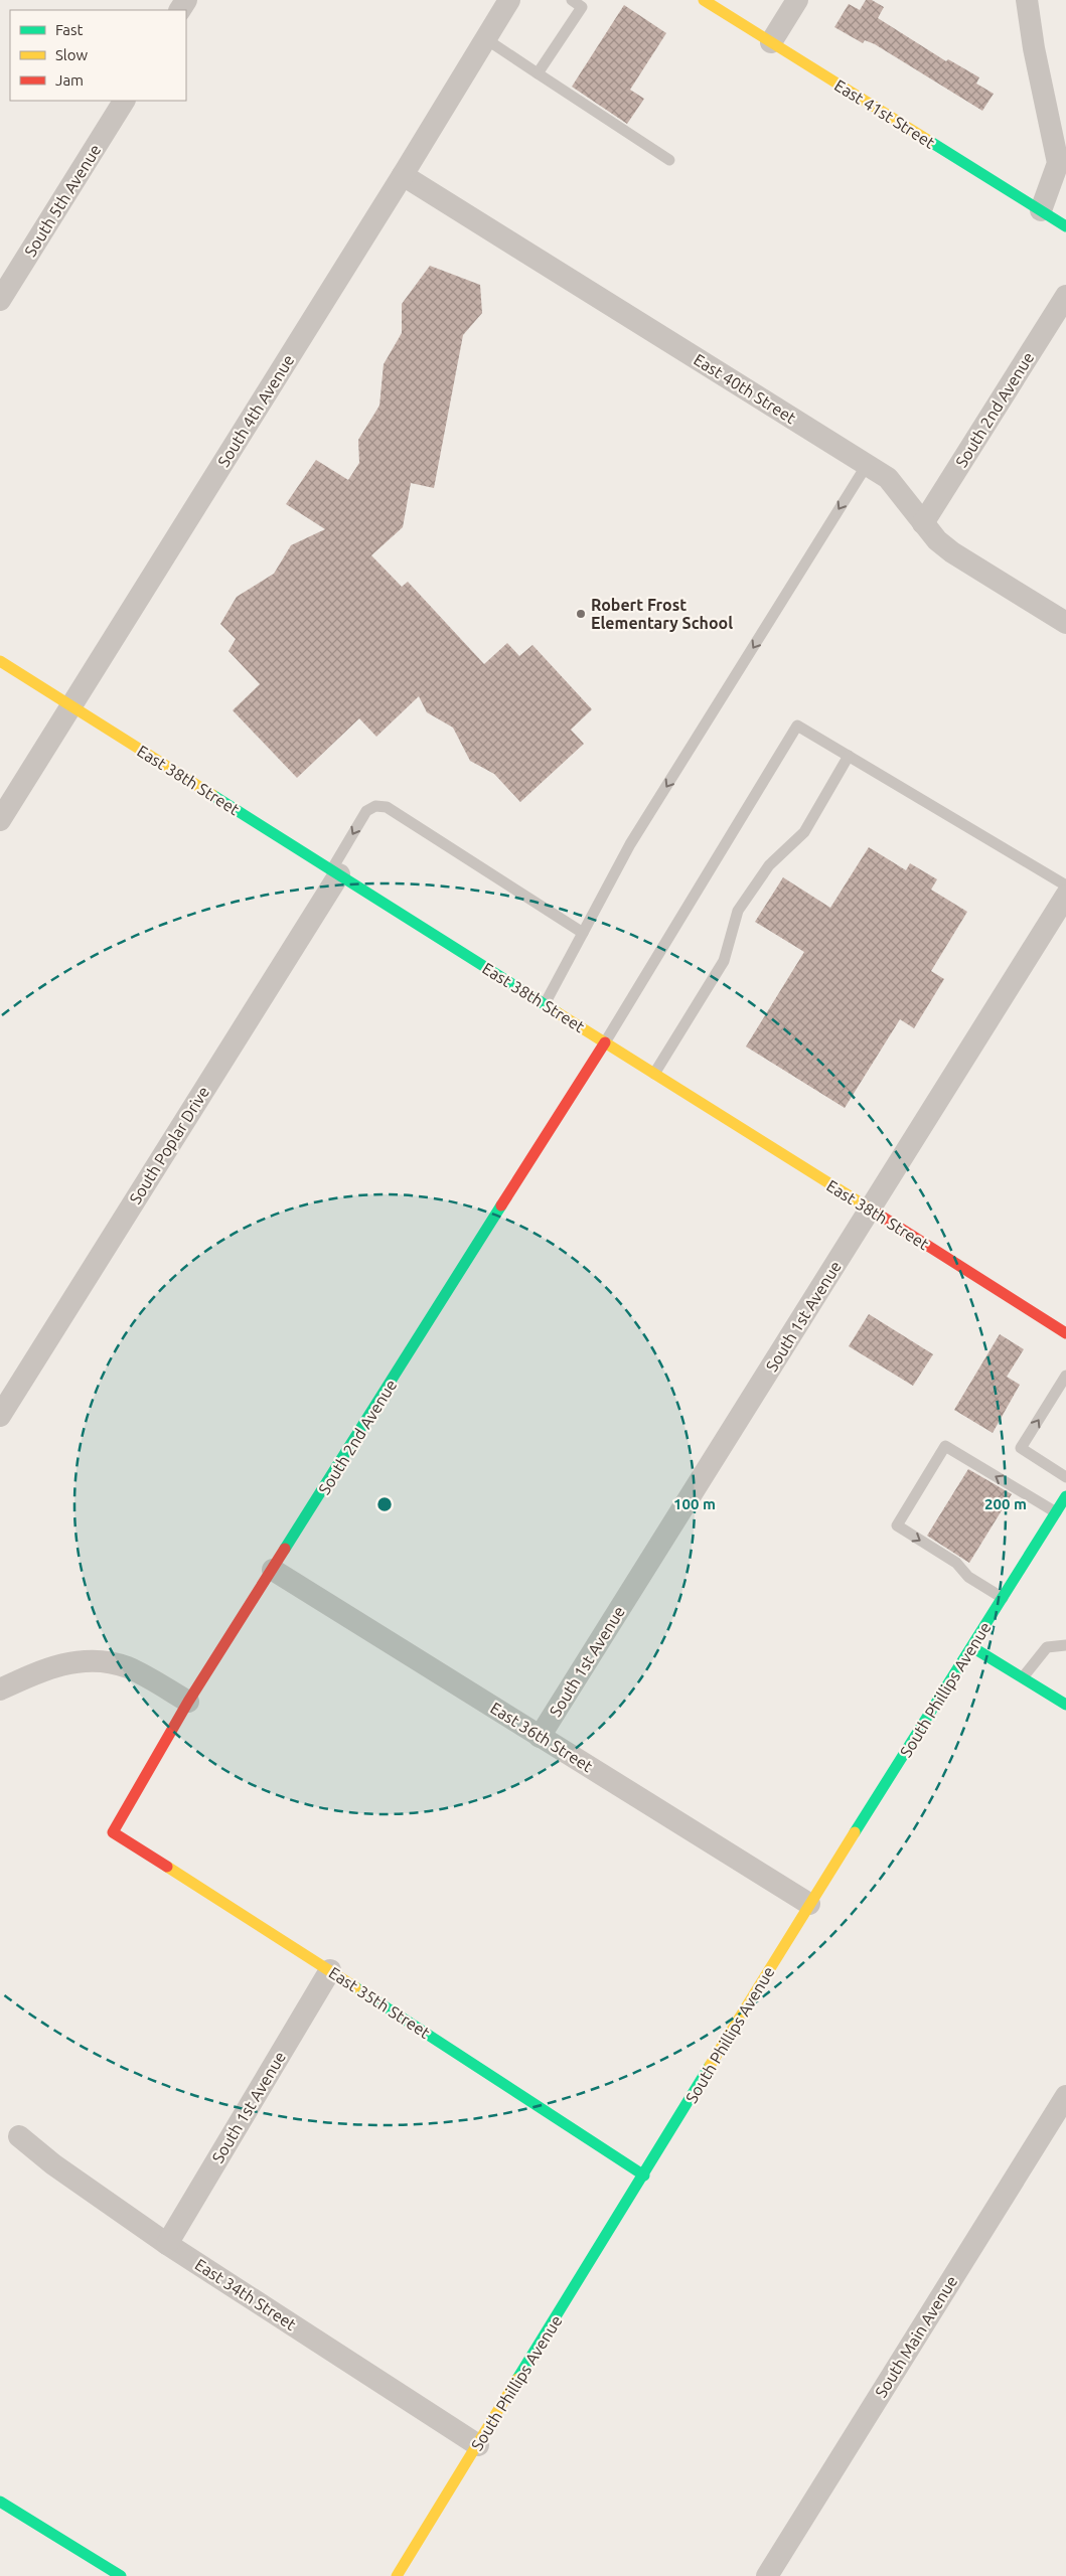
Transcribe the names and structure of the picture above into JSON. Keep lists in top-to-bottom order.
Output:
{
  "streets": {
    "street": [
      "East 41st Street",
      "South 5th Avenue",
      "East 40th Street",
      "South 2nd Avenue",
      "South 4th Avenue",
      "East 38th Street",
      "South Poplar Drive",
      "South 1st Avenue",
      "South Phillips Avenue",
      "East 36th Street",
      "East 35th Street",
      "East 34th Street",
      "South Main Avenue"
    ]
  },
  "crossings": [
    ["East 40th Street", "South 2nd Avenue"],
    ["East 40th Street", "South 4th Avenue"],
    ["South 2nd Avenue", "East 38th Street"],
    ["South 2nd Avenue", "East 36th Street"],
    ["South 2nd Avenue", "East 35th Street"],
    ["South 4th Avenue", "East 38th Street"],
    ["East 38th Street", "South Poplar Drive"],
    ["East 38th Street", "South 1st Avenue"],
    ["South 1st Avenue", "East 36th Street"],
    ["South 1st Avenue", "East 35th Street"],
    ["South 1st Avenue", "East 34th Street"],
    ["South Phillips Avenue", "East 36th Street"],
    ["South Phillips Avenue", "East 35th Street"],
    ["South Phillips Avenue", "East 34th Street"]
  ],
  "places": ["Robert Frost Elementary School"],
  "legend": ["Fast", "Slow", "Jam"],
  "rings": ["100 m", "200 m"]
}
